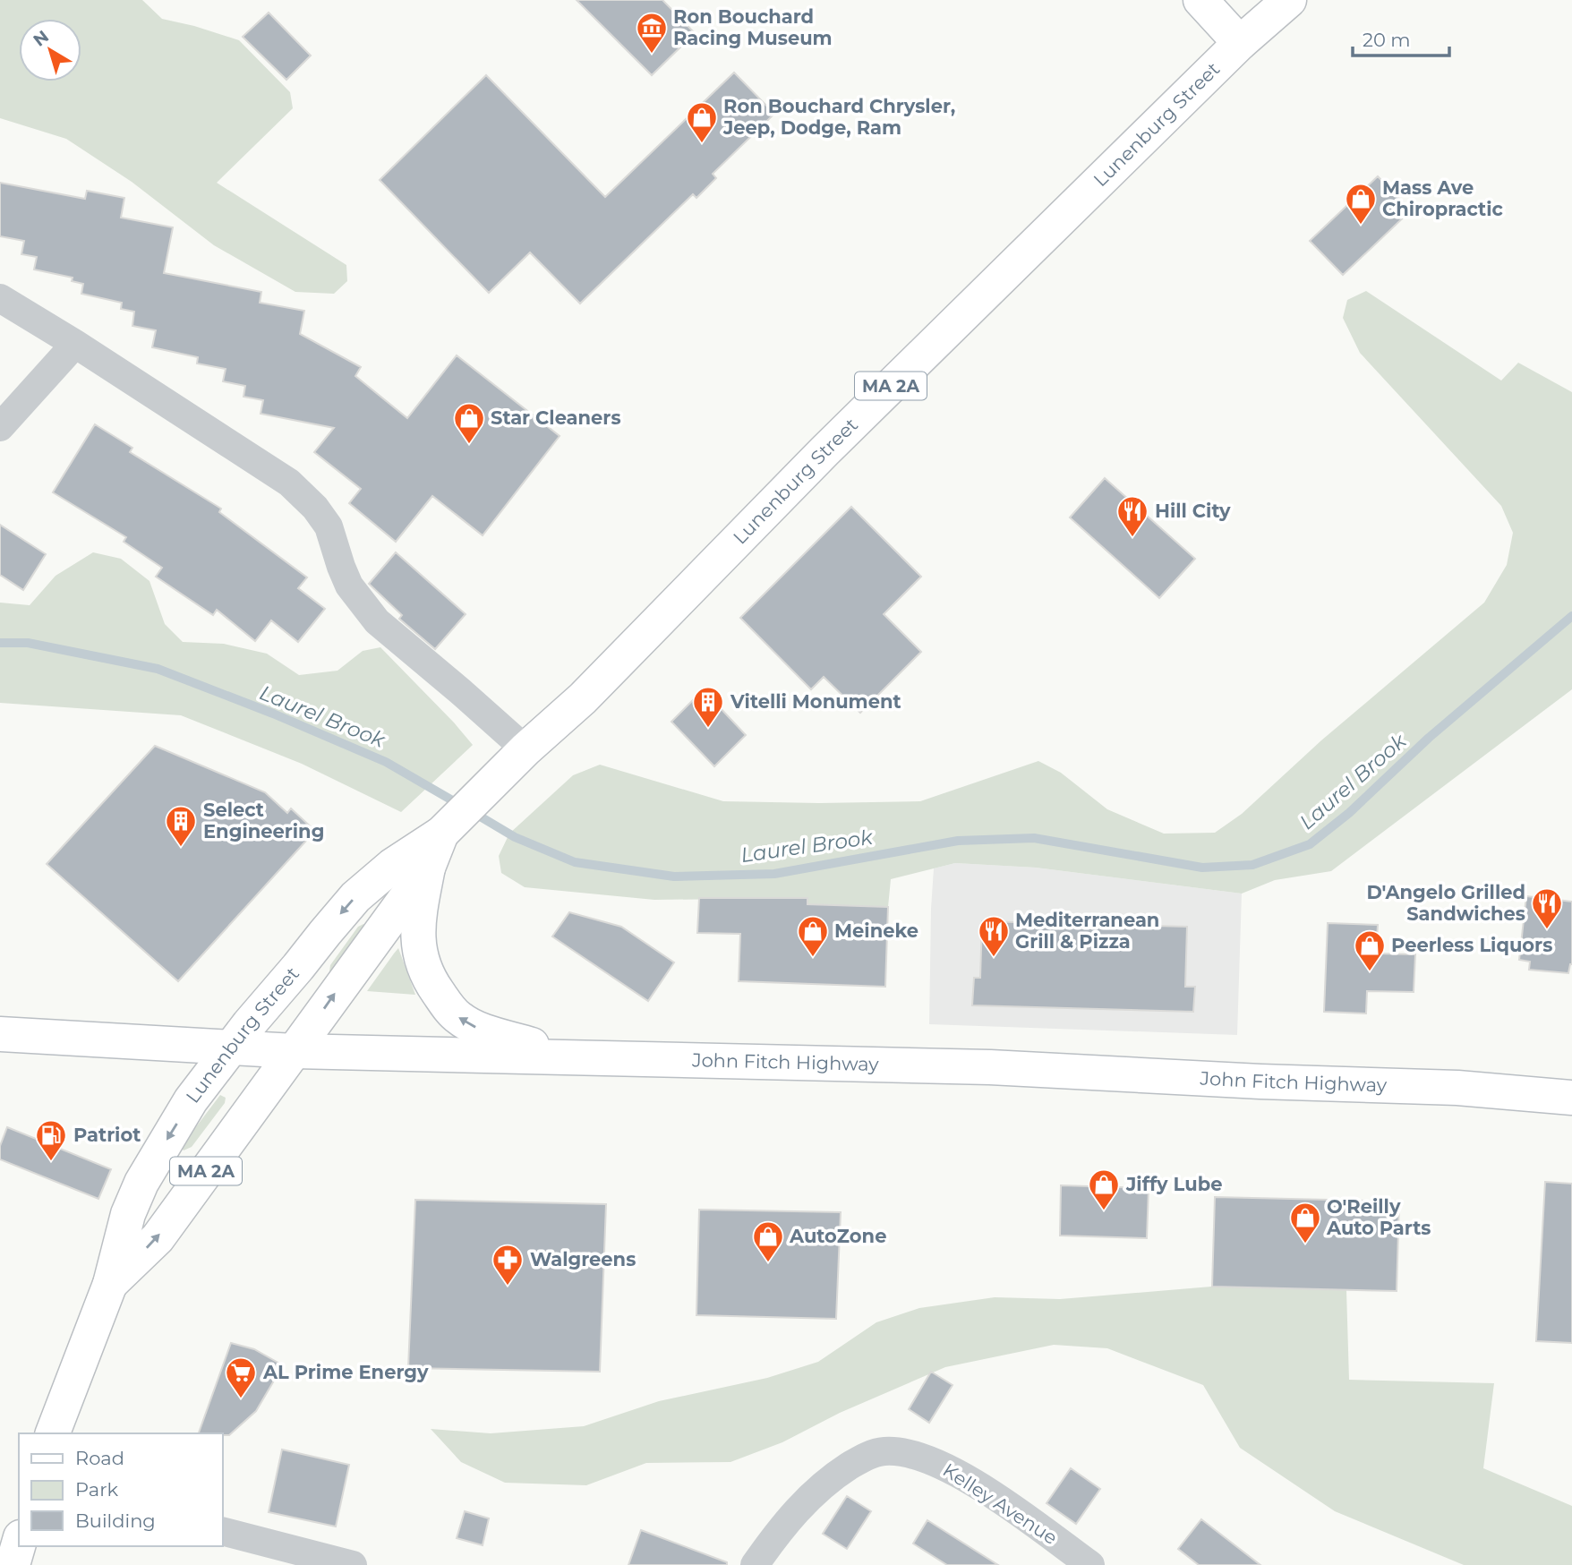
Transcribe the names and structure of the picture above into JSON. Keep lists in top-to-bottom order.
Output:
{
  "streets": {
    "main road": ["Lunenburg Street", "MA 2A", "John Fitch Highway"],
    "street": ["Kelley Avenue"]
  },
  "crossings": [
    ["Lunenburg Street", "John Fitch Highway"]
  ],
  "water": ["Laurel Brook"],
  "places": {
    "museum": ["Ron Bouchard Racing Museum"],
    "shop": [
      "Ron Bouchard Chrysler, Jeep, Dodge, Ram",
      "Mass Ave Chiropractic",
      "Star Cleaners",
      "Meineke",
      "Peerless Liquors",
      "Jiffy Lube",
      "O'Reilly Auto Parts",
      "AutoZone"
    ],
    "restaurant": ["Hill City", "D'Angelo Grilled Sandwiches", "Mediterranean Grill & Pizza"],
    "building": ["Vitelli Monument", "Select Engineering"],
    "fuel station": ["Patriot"],
    "pharmacy": ["Walgreens"],
    "supermarket": ["AL Prime Energy"]
  },
  "legend": ["Road", "Park", "Building"],
  "scale_bar": "20 m",
  "north": "top left"
}
